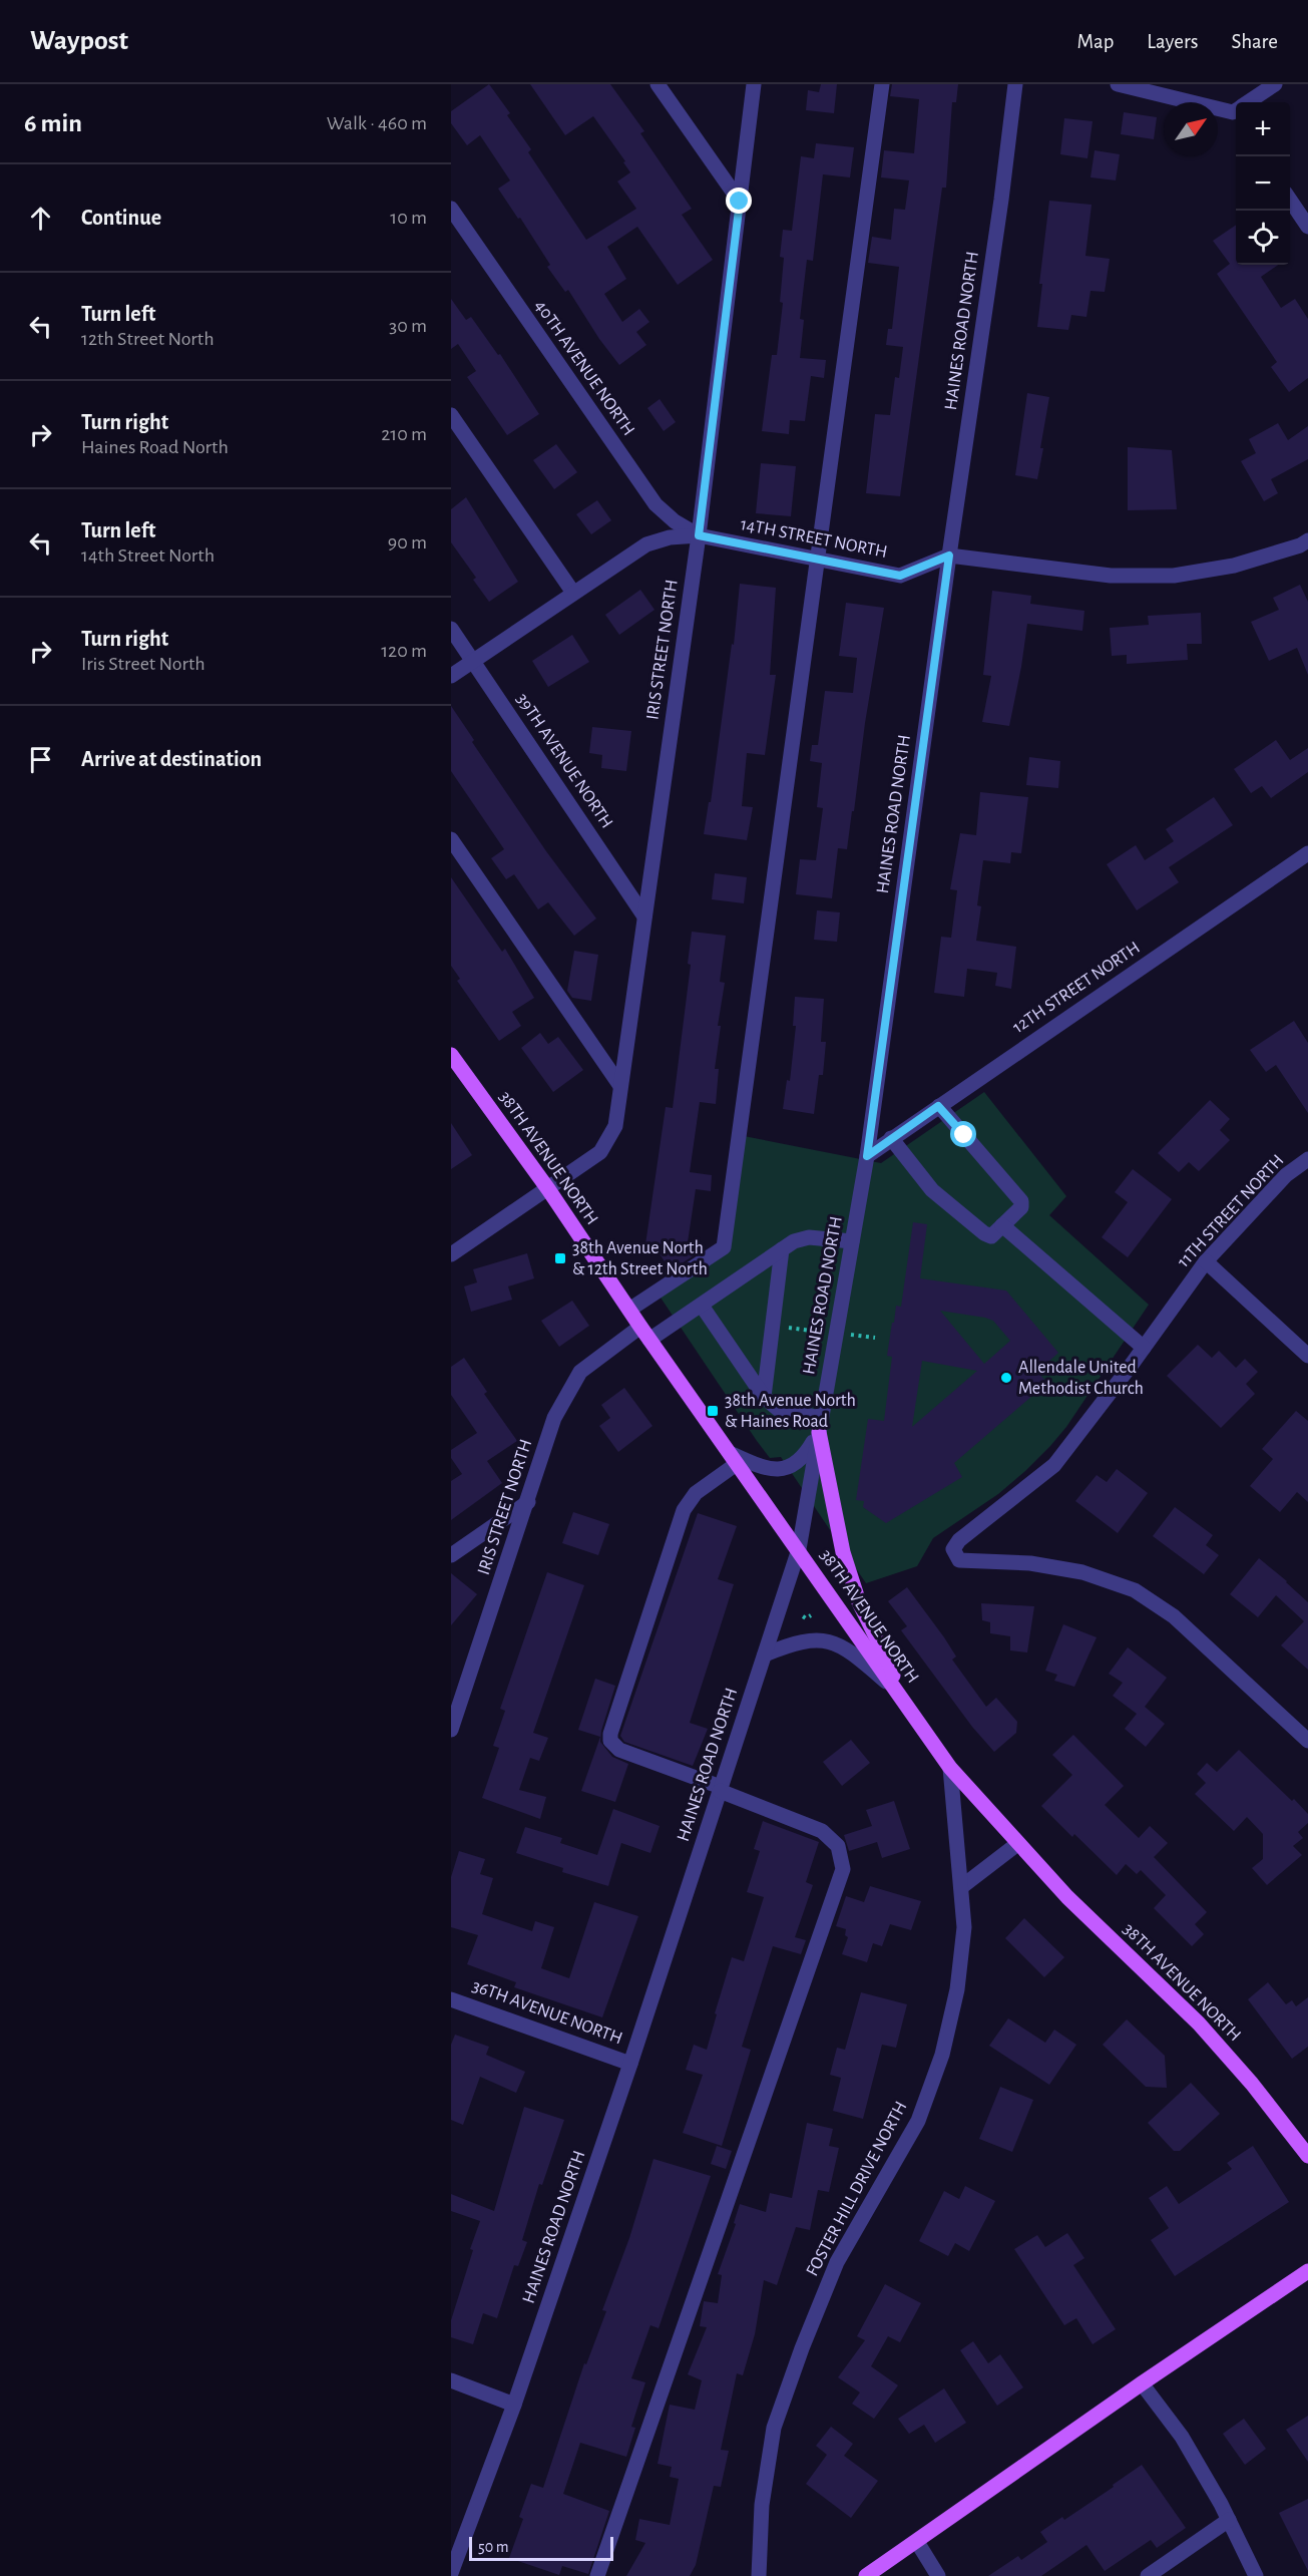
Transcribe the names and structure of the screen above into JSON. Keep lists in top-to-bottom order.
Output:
{
  "streets": {
    "main road": ["38TH AVENUE NORTH"],
    "street": [
      "HAINES ROAD NORTH",
      "40TH AVENUE NORTH",
      "14TH STREET NORTH",
      "IRIS STREET NORTH",
      "39TH AVENUE NORTH",
      "12TH STREET NORTH",
      "11TH STREET NORTH",
      "36TH AVENUE NORTH",
      "FOSTER HILL DRIVE NORTH"
    ]
  },
  "crossings": [
    ["HAINES ROAD NORTH", "14TH STREET NORTH"],
    ["HAINES ROAD NORTH", "IRIS STREET NORTH"],
    ["HAINES ROAD NORTH", "12TH STREET NORTH"],
    ["HAINES ROAD NORTH", "38TH AVENUE NORTH"],
    ["HAINES ROAD NORTH", "36TH AVENUE NORTH"],
    ["40TH AVENUE NORTH", "14TH STREET NORTH"],
    ["40TH AVENUE NORTH", "IRIS STREET NORTH"],
    ["14TH STREET NORTH", "IRIS STREET NORTH"],
    ["14TH STREET NORTH", "39TH AVENUE NORTH"],
    ["IRIS STREET NORTH", "39TH AVENUE NORTH"],
    ["IRIS STREET NORTH", "38TH AVENUE NORTH"],
    ["38TH AVENUE NORTH", "FOSTER HILL DRIVE NORTH"]
  ],
  "places": {
    "transit": ["38th Avenue North & 12th Street North", "38th Avenue North & Haines Road"],
    "other": ["Allendale United Methodist Church"]
  },
  "scale_bar": "50 m",
  "north": "top right",
  "page": {
    "header": "Waypost",
    "nav": ["Map", "Layers", "Share"],
    "heading": ["6 min", "Walk · 460 m"],
    "map_buttons": ["+", "−"],
    "list": [
      ["Continue", "10 m"],
      ["Turn left", "12th Street North", "30 m"],
      ["Turn right", "Haines Road North", "210 m"],
      ["Turn left", "14th Street North", "90 m"],
      ["Turn right", "Iris Street North", "120 m"],
      "Arrive at destination"
    ],
    "scale": "50 m"
  }
}
